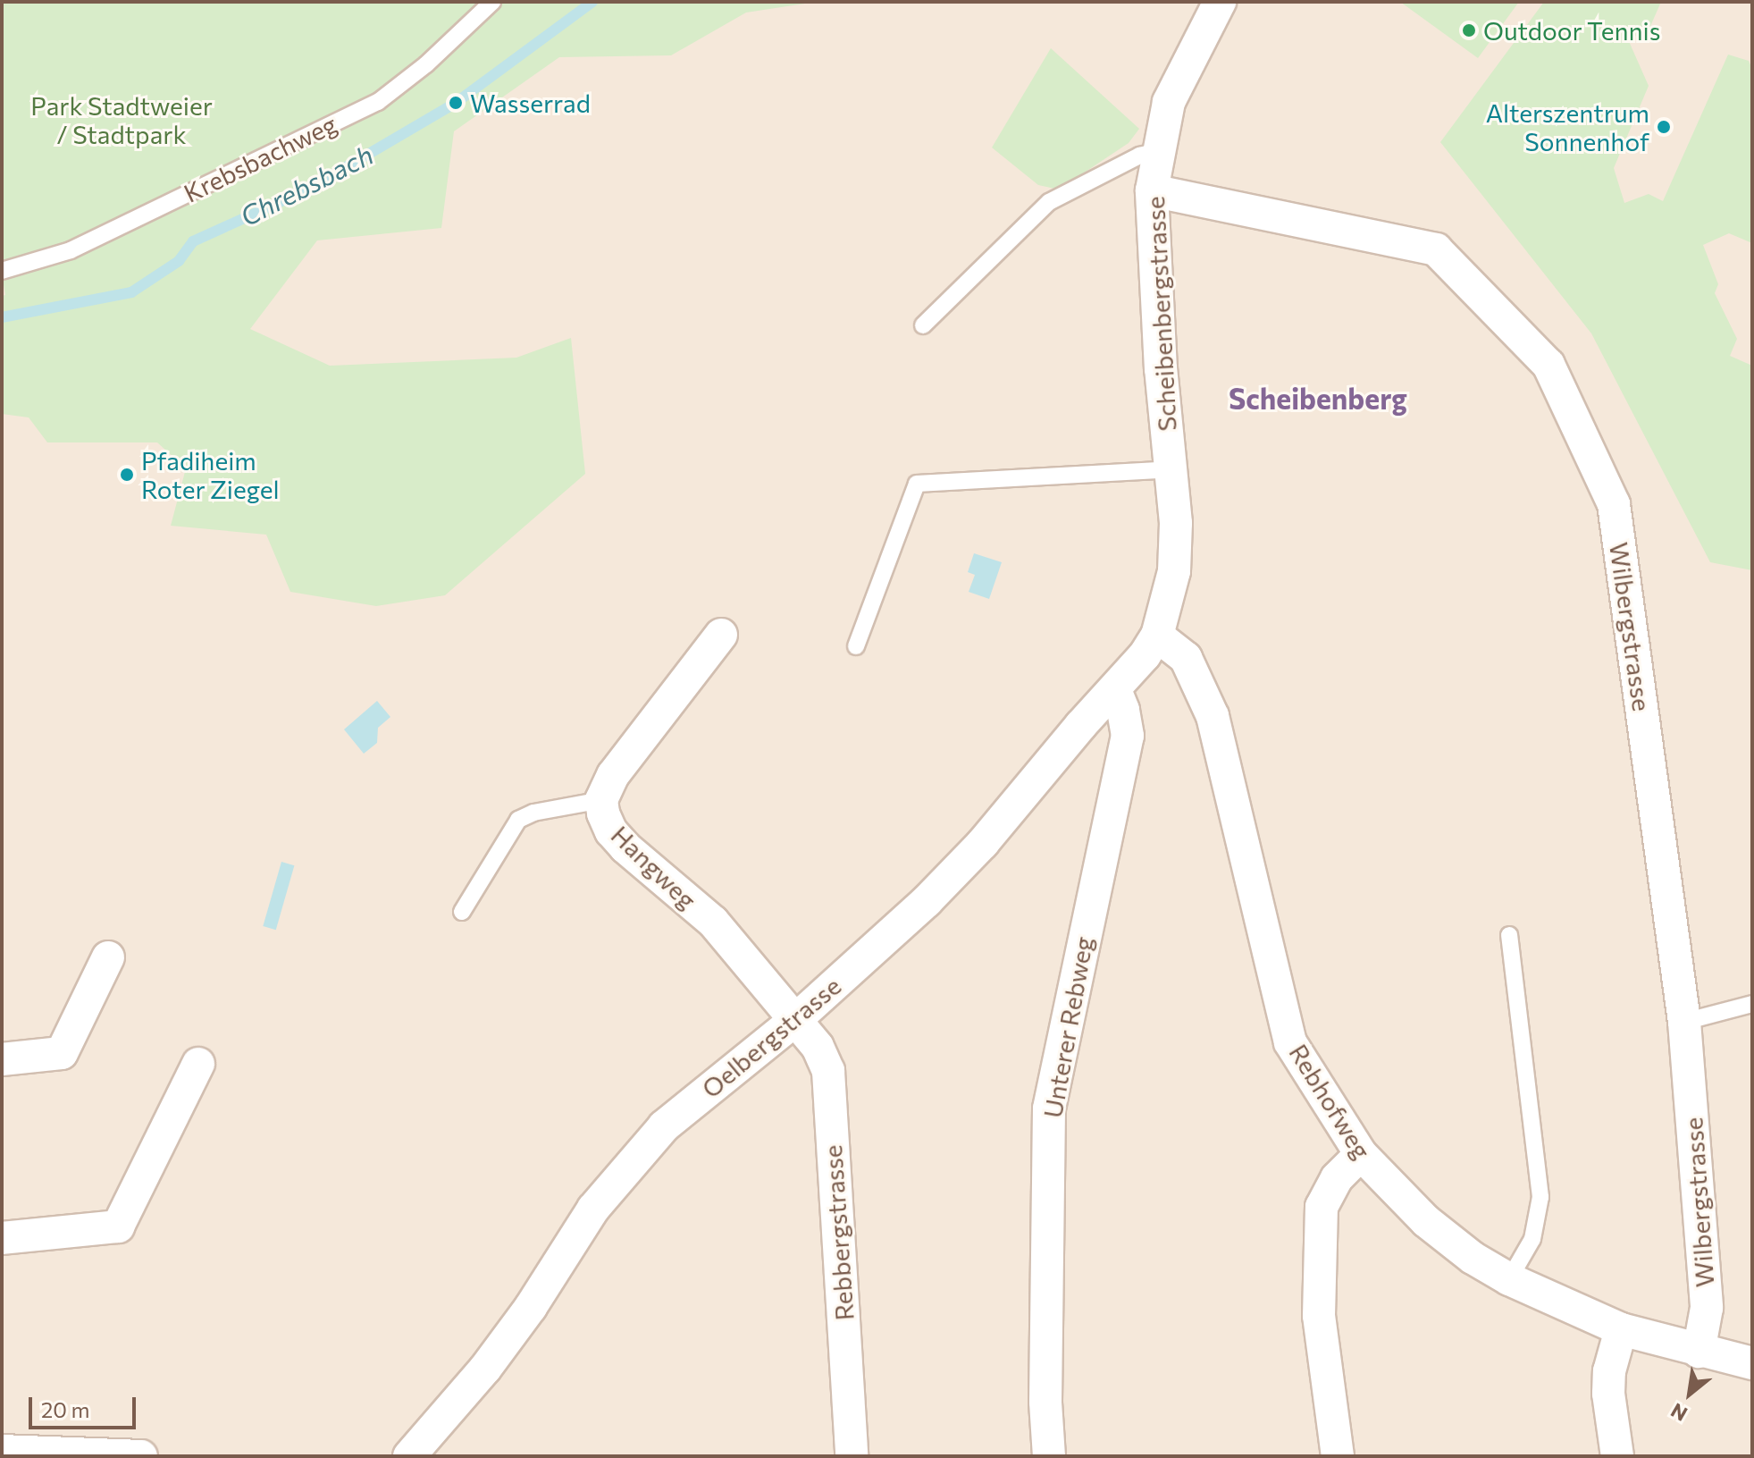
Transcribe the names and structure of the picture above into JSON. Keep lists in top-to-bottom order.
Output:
{
  "streets": {
    "street": [
      "Scheibenbergstrasse",
      "Wilbergstrasse",
      "Hangweg",
      "Unterer Rebweg",
      "Oelbergstrasse",
      "Rebhofweg",
      "Rebbergstrasse"
    ],
    "lane": ["Krebsbachweg"]
  },
  "crossings": [
    ["Scheibenbergstrasse", "Wilbergstrasse"],
    ["Scheibenbergstrasse", "Oelbergstrasse"],
    ["Scheibenbergstrasse", "Rebhofweg"],
    ["Wilbergstrasse", "Rebhofweg"],
    ["Hangweg", "Oelbergstrasse"],
    ["Hangweg", "Rebbergstrasse"],
    ["Unterer Rebweg", "Oelbergstrasse"],
    ["Oelbergstrasse", "Rebhofweg"],
    ["Oelbergstrasse", "Rebbergstrasse"]
  ],
  "districts": ["Scheibenberg"],
  "water": ["Chrebsbach"],
  "parks": ["Park Stadtweier / Stadtpark"],
  "places": [
    "Outdoor Tennis",
    "Wasserrad",
    "Alterszentrum Sonnenhof",
    "Pfadiheim Roter Ziegel"
  ],
  "scale_bar": "20 m",
  "north": "bottom left"
}
